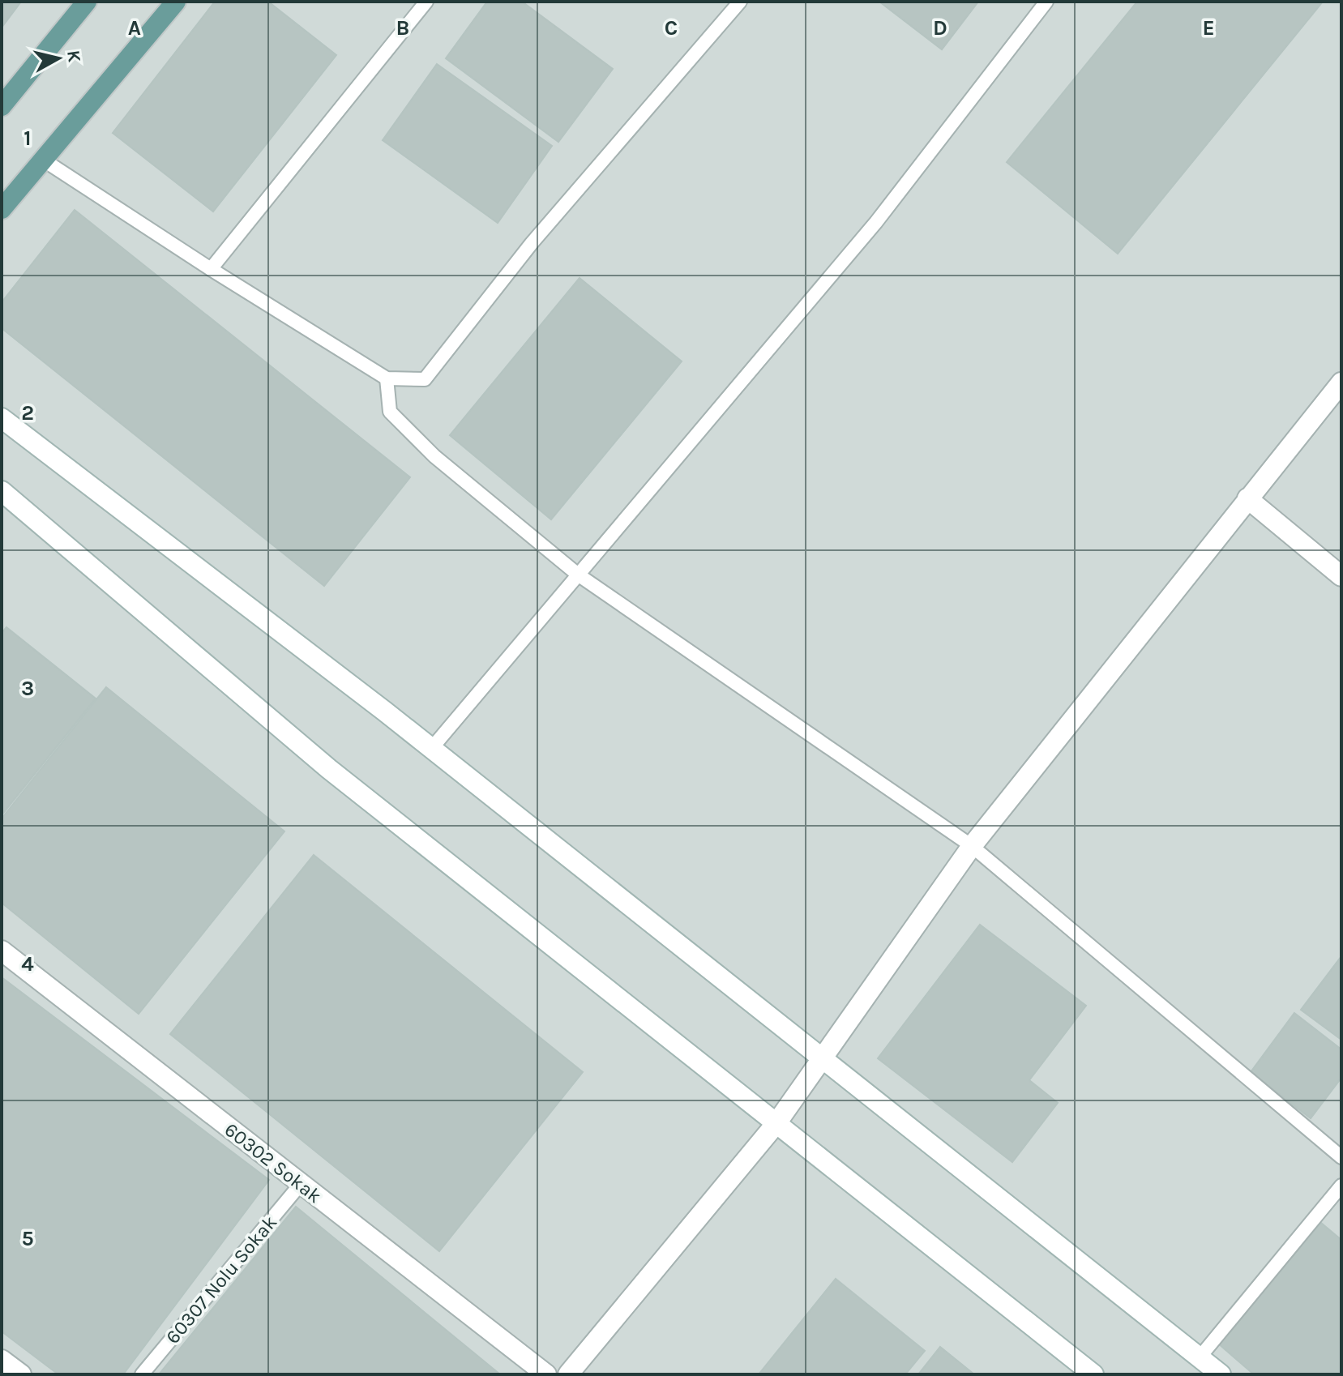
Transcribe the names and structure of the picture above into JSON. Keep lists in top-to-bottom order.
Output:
{
  "streets": {
    "main road": ["60302 Sokak"],
    "lane": ["60307 Nolu Sokak"]
  },
  "crossings": [
    ["60302 Sokak", "60307 Nolu Sokak"]
  ],
  "north": "right",
  "grid": {
    "columns": [
      "A",
      "B",
      "C",
      "D",
      "E"
    ],
    "rows": [
      "1",
      "2",
      "3",
      "4",
      "5"
    ]
  }
}
